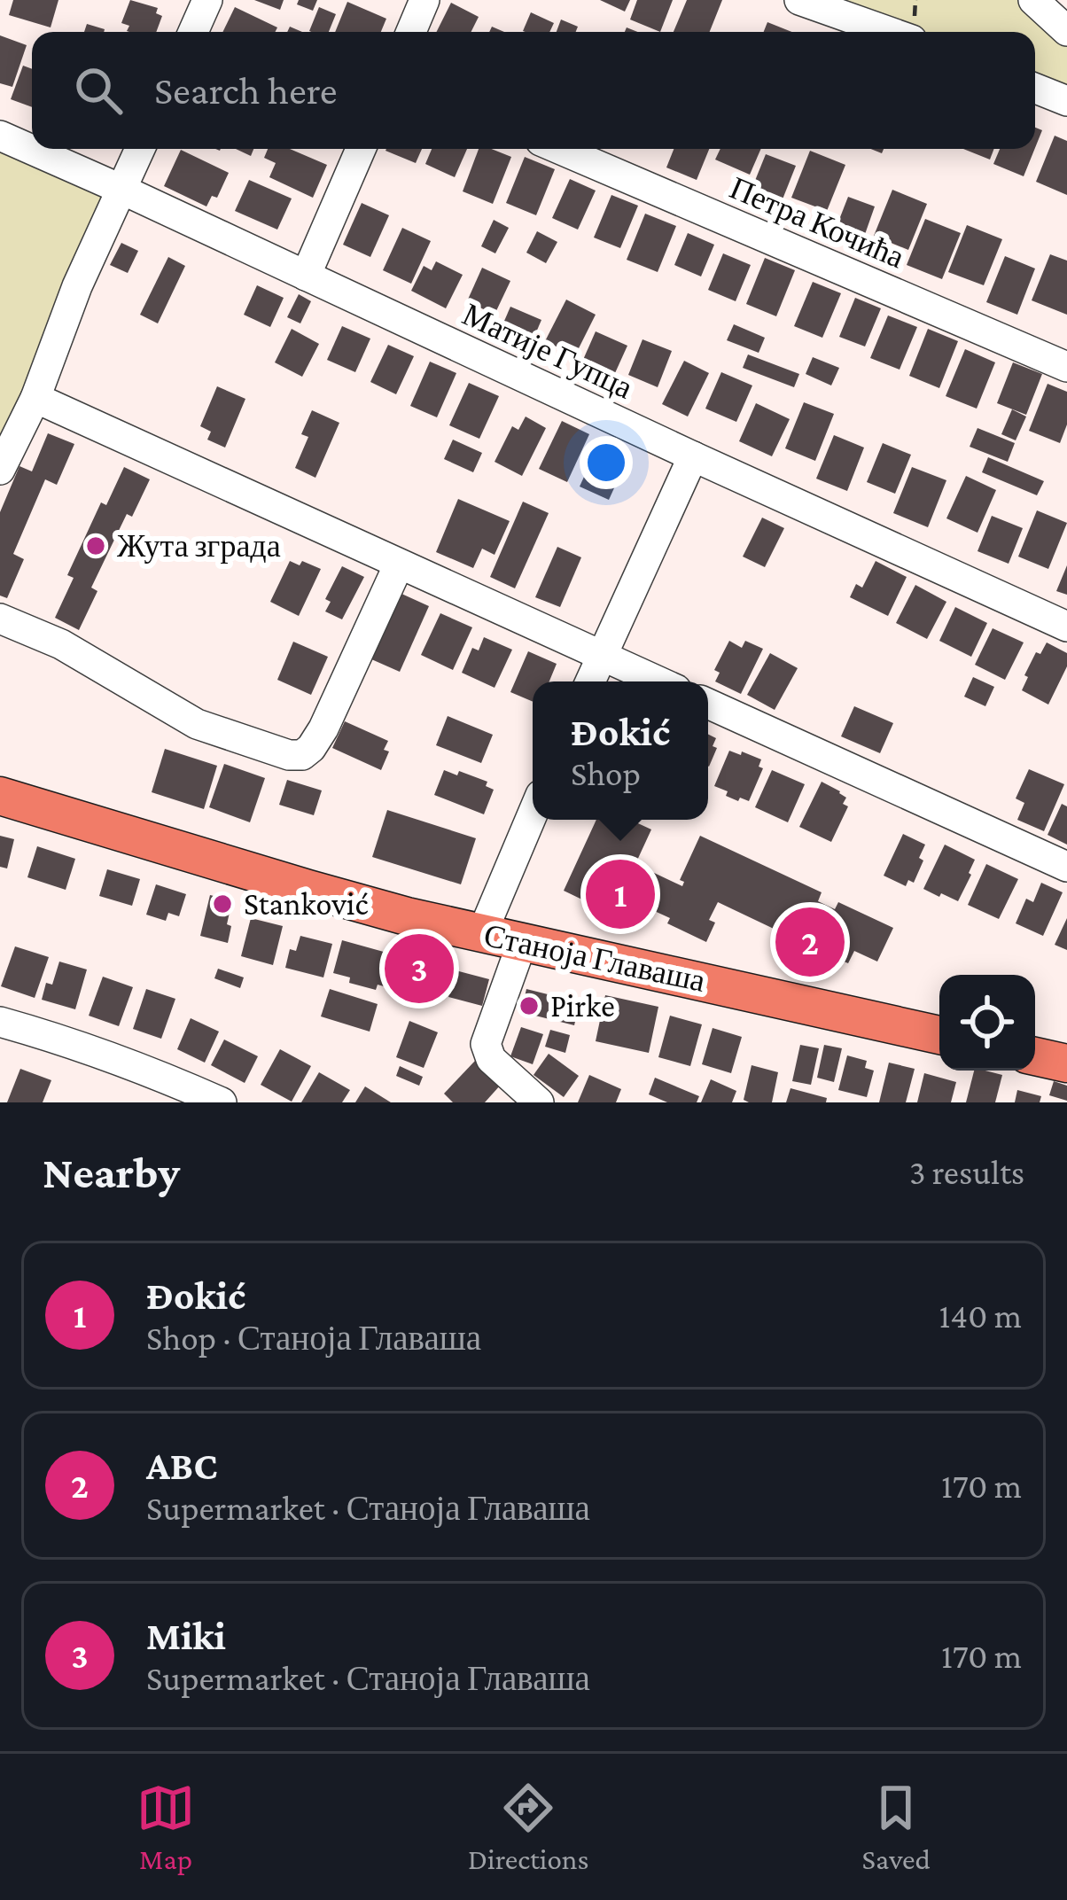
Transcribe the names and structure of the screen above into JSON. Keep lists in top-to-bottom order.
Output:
{
  "streets": {
    "main road": ["Станоја Главаша"],
    "street": ["Петра Кочића", "Матије Гупца"]
  },
  "places": ["Жута зграда", "Stanković", "Pirke"],
  "page": {
    "search": "Search here",
    "popup": ["Đokić", "Shop"],
    "pins": ["1", "2", "3"],
    "heading": ["Nearby", "3 results"],
    "list": [
      {
        "mark": "1",
        "name": "Đokić",
        "note": "Shop · Станоја Главаша",
        "value": "140 m"
      },
      {
        "mark": "2",
        "name": "ABC",
        "note": "Supermarket · Станоја Главаша",
        "value": "170 m"
      },
      {
        "mark": "3",
        "name": "Miki",
        "note": "Supermarket · Станоја Главаша",
        "value": "170 m"
      }
    ],
    "nav": ["Map", "Directions", "Saved"]
  }
}
